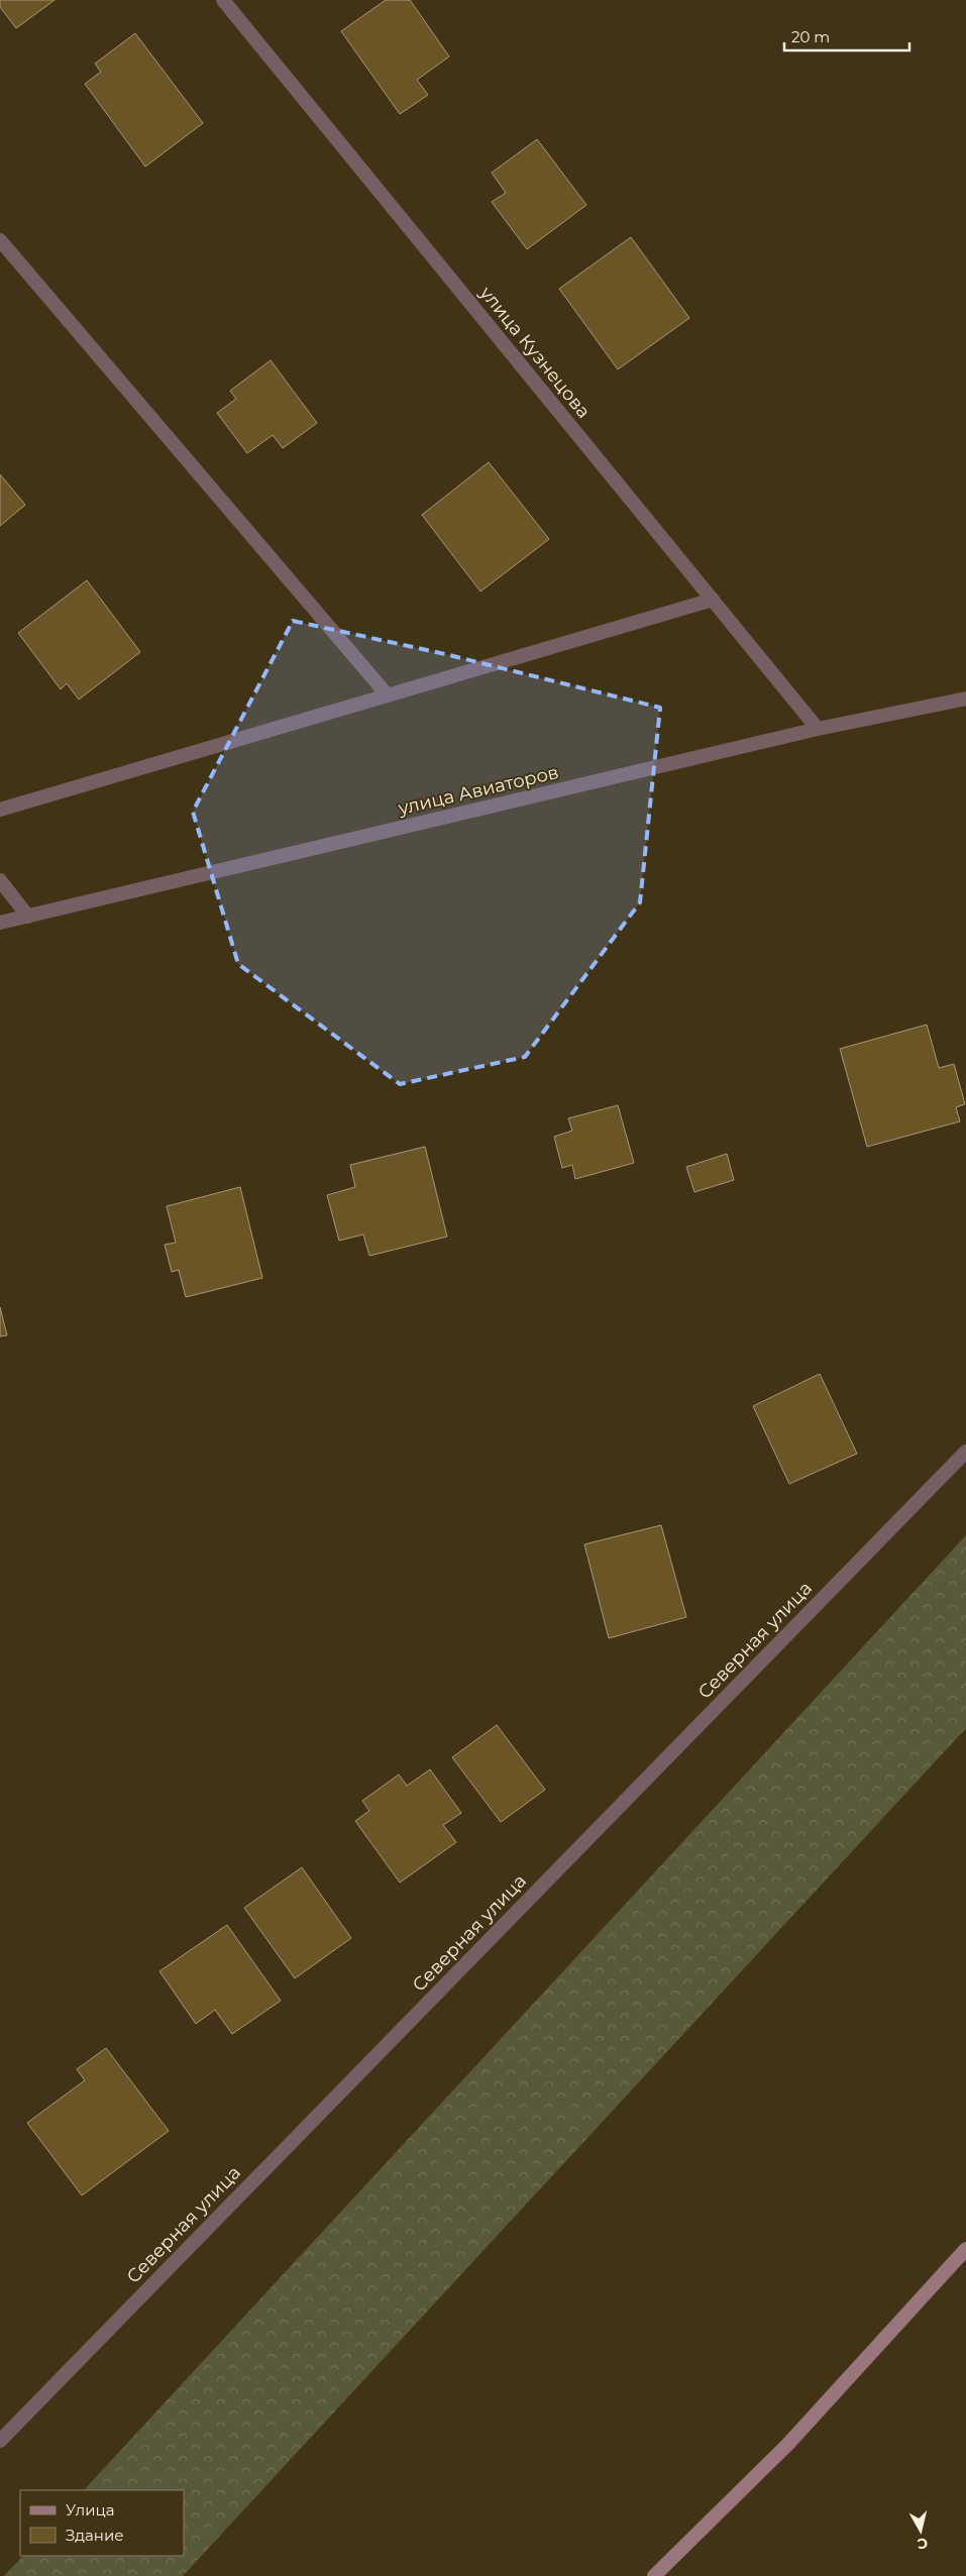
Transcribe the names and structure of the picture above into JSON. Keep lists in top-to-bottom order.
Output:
{
  "streets": {
    "street": ["улица Кузнецова", "улица Авиаторов", "Северная улица"]
  },
  "crossings": [
    ["улица Кузнецова", "улица Авиаторов"]
  ],
  "legend": ["Улица", "Здание"],
  "scale_bar": "20 m",
  "north": "bottom"
}
